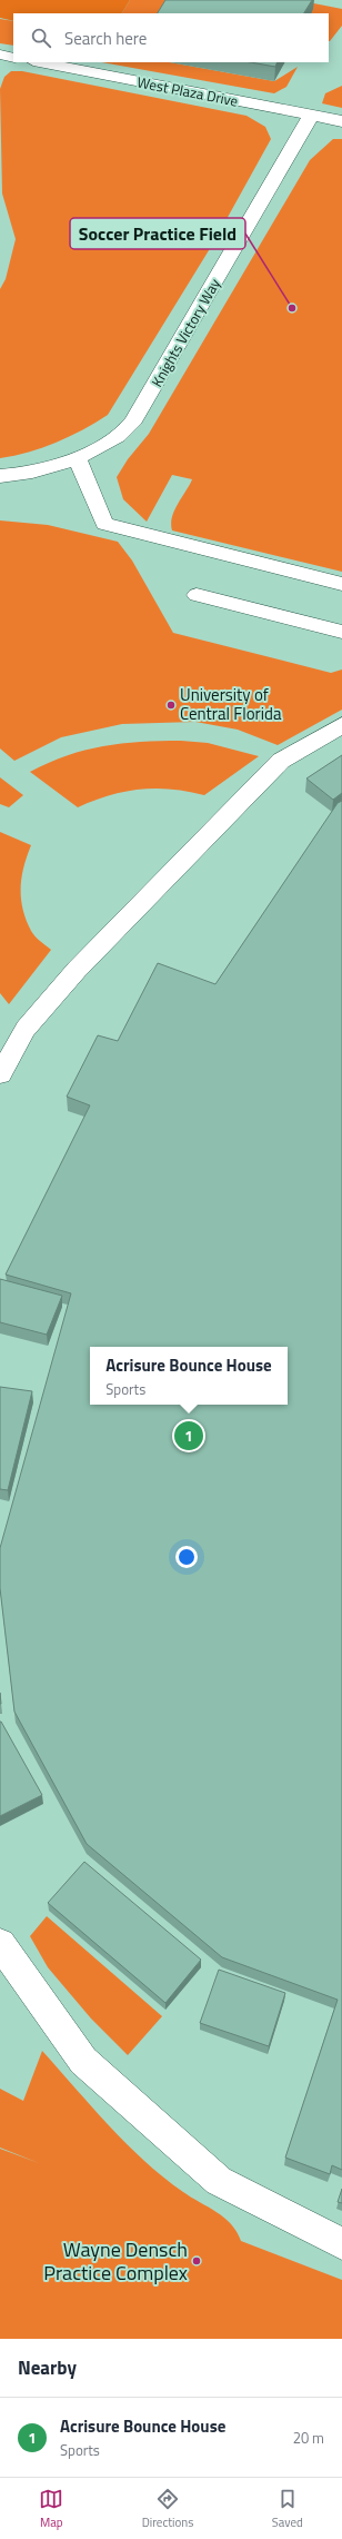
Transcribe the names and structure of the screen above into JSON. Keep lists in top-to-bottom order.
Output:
{
  "streets": {
    "street": ["West Plaza Drive", "Knights Victory Way"]
  },
  "crossings": [
    ["West Plaza Drive", "Knights Victory Way"]
  ],
  "places": ["Soccer Practice Field", "University of Central Florida", "Wayne Densch Practice Complex"],
  "page": {
    "search": "Search here",
    "popup": ["Acrisure Bounce House", "Sports"],
    "pins": "1",
    "heading": "Nearby",
    "list": [
      {
        "mark": "1",
        "name": "Acrisure Bounce House",
        "note": "Sports",
        "value": "20 m"
      }
    ],
    "nav": ["Map", "Directions", "Saved"]
  }
}
